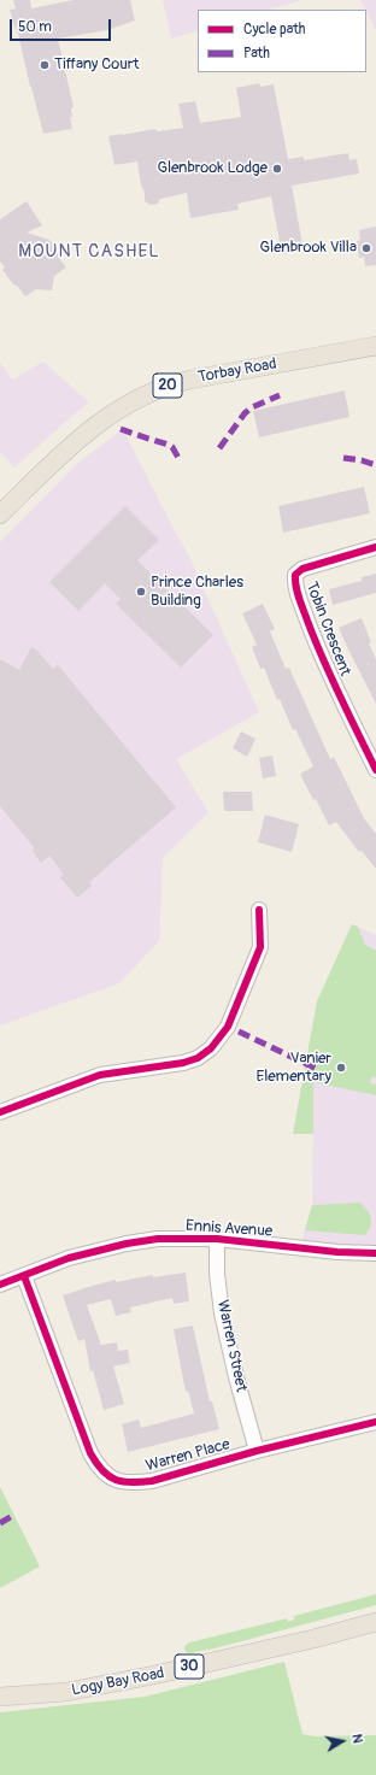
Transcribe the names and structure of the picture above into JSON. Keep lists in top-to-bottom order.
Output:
{
  "streets": {
    "main road": [
      "Torbay Road",
      "20",
      "30",
      "Logy Bay Road"
    ],
    "street": [
      "Tobin Crescent",
      "Ennis Avenue",
      "Warren Street",
      "Warren Place"
    ]
  },
  "crossings": [
    ["Ennis Avenue", "Warren Street"],
    ["Ennis Avenue", "Warren Place"],
    ["Warren Street", "Warren Place"]
  ],
  "districts": ["MOUNT CASHEL"],
  "places": [
    "Tiffany Court",
    "Glenbrook Lodge",
    "Glenbrook Villa",
    "Prince Charles Building",
    "Vanier Elementary"
  ],
  "legend": ["Cycle path", "Path"],
  "scale_bar": "50 m",
  "north": "right"
}
